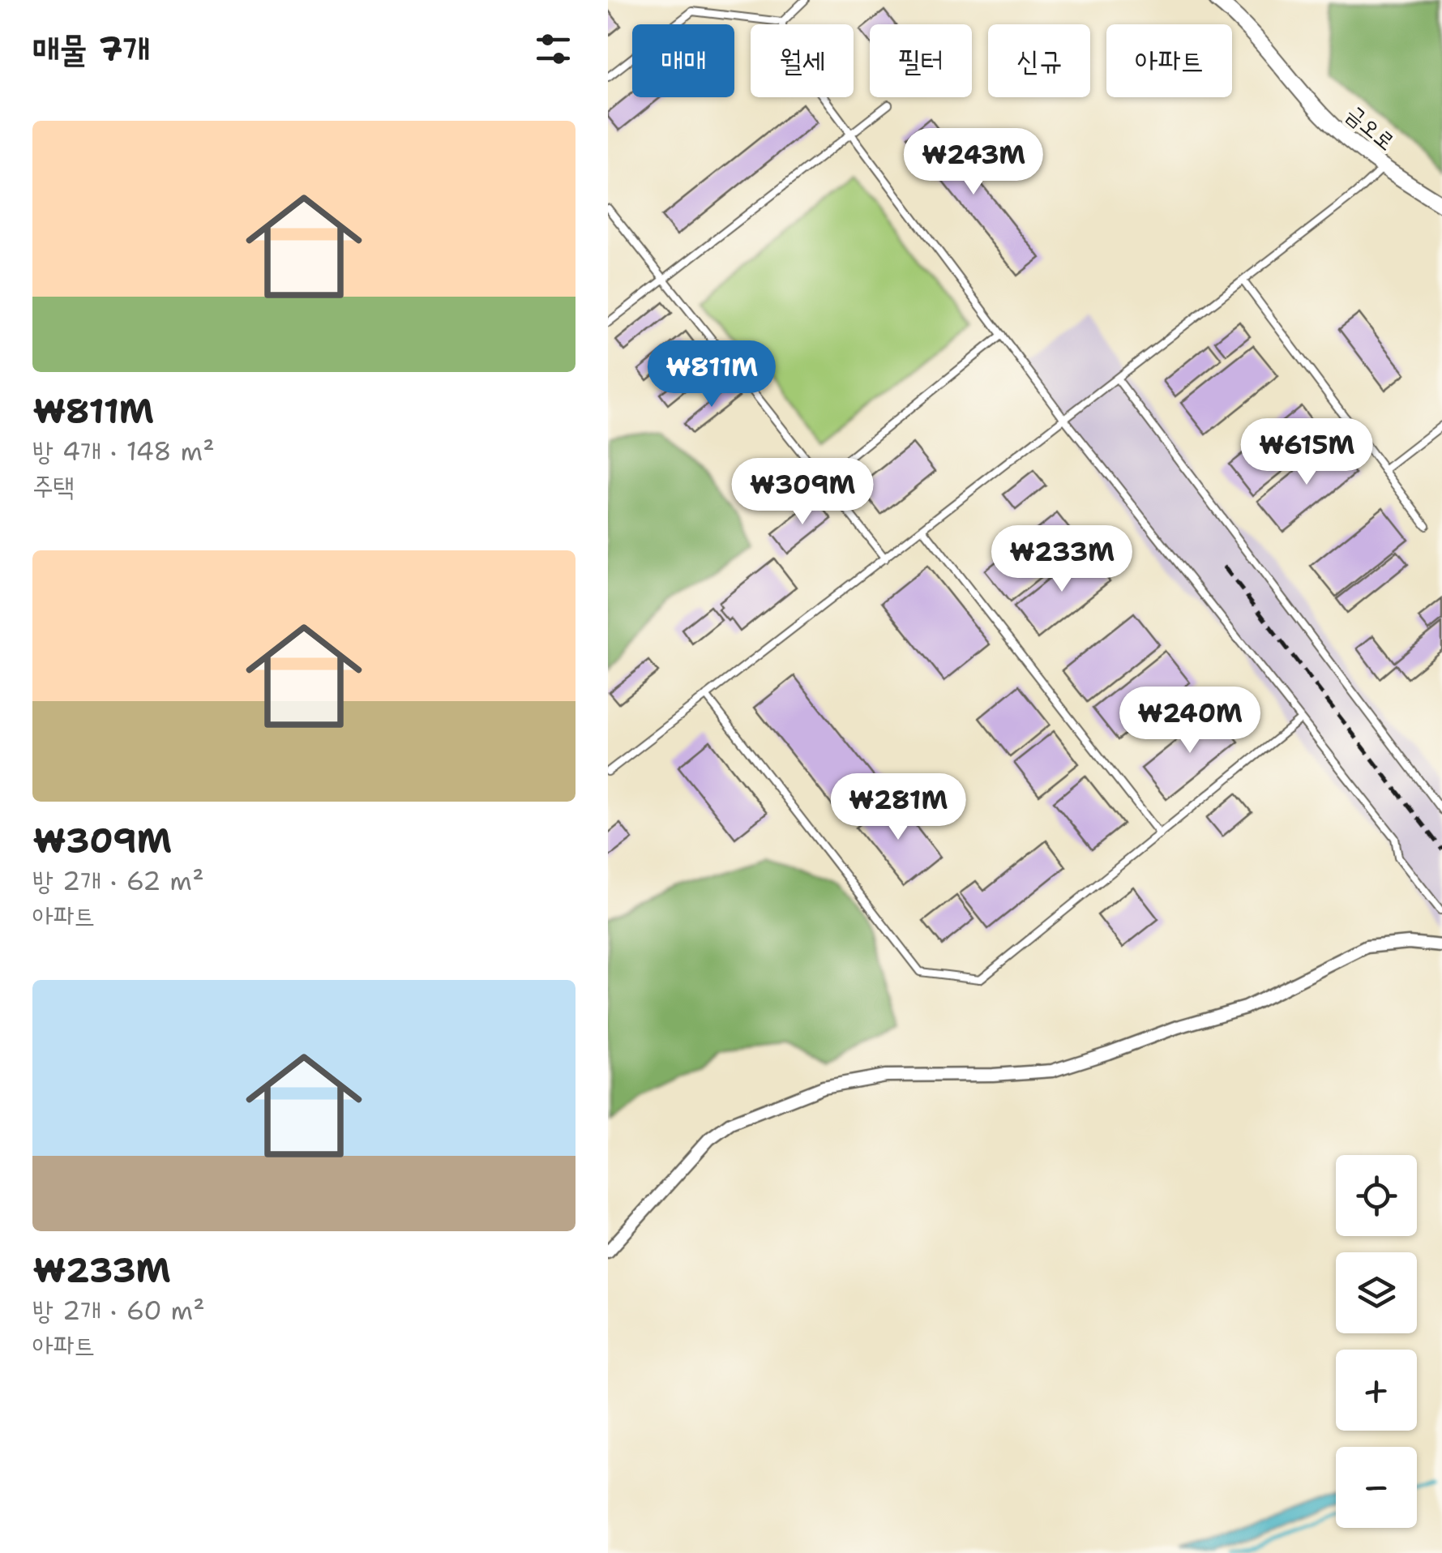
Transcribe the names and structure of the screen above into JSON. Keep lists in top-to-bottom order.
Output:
{
  "streets": {
    "street": ["금오로"]
  },
  "page": {
    "heading": "매물 7개",
    "chip": [
      "매매",
      "월세",
      "필터",
      "신규",
      "아파트"
    ],
    "list": [
      {
        "name": "₩811M",
        "note": "방 4개 · 148 m² · 주택"
      },
      {
        "name": "₩309M",
        "note": "방 2개 · 62 m² · 아파트"
      },
      {
        "name": "₩233M",
        "note": "방 2개 · 60 m² · 아파트"
      }
    ],
    "price": [
      "₩243M",
      "₩811M",
      "₩615M",
      "₩309M",
      "₩233M",
      "₩240M",
      "₩281M"
    ],
    "map_buttons": ["+", "−"]
  }
}
